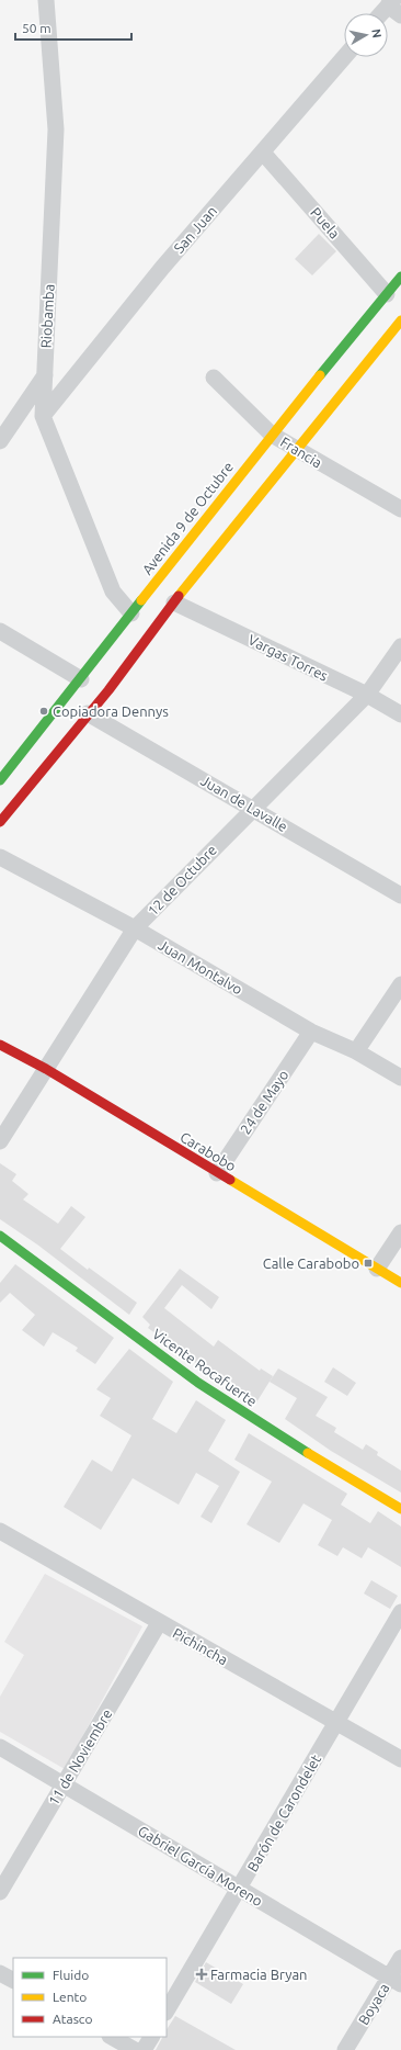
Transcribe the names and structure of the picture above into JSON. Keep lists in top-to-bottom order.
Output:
{
  "streets": {
    "main road": ["Avenida 9 de Octubre", "Carabobo", "Vicente Rocafuerte"],
    "street": [
      "Puela",
      "San Juan",
      "Riobamba",
      "Francia",
      "Vargas Torres",
      "Juan de Lavalle",
      "12 de Octubre",
      "Juan Montalvo",
      "24 de Mayo",
      "Pichincha",
      "11 de Noviembre",
      "Barón de Carondelet",
      "Gabriel García Moreno",
      "Boyaca"
    ]
  },
  "crossings": [
    ["Puela", "San Juan"],
    ["Puela", "Avenida 9 de Octubre"],
    ["San Juan", "Riobamba"],
    ["Riobamba", "Avenida 9 de Octubre"],
    ["Francia", "Avenida 9 de Octubre"],
    ["Vargas Torres", "12 de Octubre"],
    ["Juan de Lavalle", "12 de Octubre"],
    ["12 de Octubre", "Juan Montalvo"],
    ["12 de Octubre", "Carabobo"],
    ["Juan Montalvo", "24 de Mayo"],
    ["24 de Mayo", "Carabobo"],
    ["Pichincha", "11 de Noviembre"],
    ["Pichincha", "Barón de Carondelet"],
    ["11 de Noviembre", "Gabriel García Moreno"],
    ["Barón de Carondelet", "Gabriel García Moreno"],
    ["Gabriel García Moreno", "Boyaca"]
  ],
  "places": {
    "other": ["Copiadora Dennys"],
    "transit": ["Calle Carabobo"],
    "health": ["Farmacia Bryan"]
  },
  "legend": ["Fluido", "Lento", "Atasco"],
  "scale_bar": "50 m",
  "north": "right"
}
